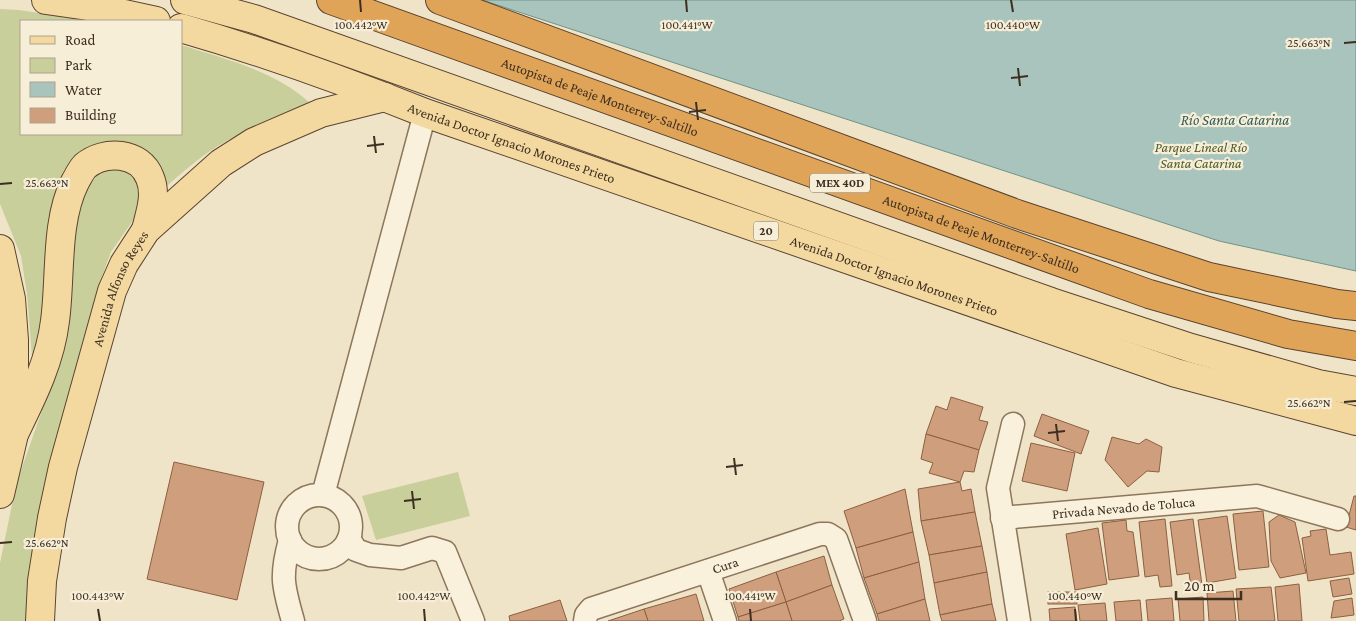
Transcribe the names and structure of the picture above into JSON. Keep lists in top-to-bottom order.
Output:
{
  "streets": {
    "highway": ["Autopista de Peaje Monterrey-Saltillo", "MEX 40D"],
    "main road": ["Avenida Doctor Ignacio Morones Prieto", "20", "Avenida Alfonso Reyes"],
    "street": ["Privada Nevado de Toluca", "Cura"]
  },
  "crossings": [
    ["Avenida Doctor Ignacio Morones Prieto", "Avenida Alfonso Reyes"]
  ],
  "water": ["Río Santa Catarina"],
  "parks": ["Parque Lineal Río Santa Catarina"],
  "legend": [
    "Road",
    "Park",
    "Water",
    "Building"
  ],
  "scale_bar": "20 m",
  "coordinates": [
    "100.442°W",
    "100.441°W",
    "100.440°W",
    "25.663°N",
    "25.662°N",
    "100.443°W"
  ]
}
